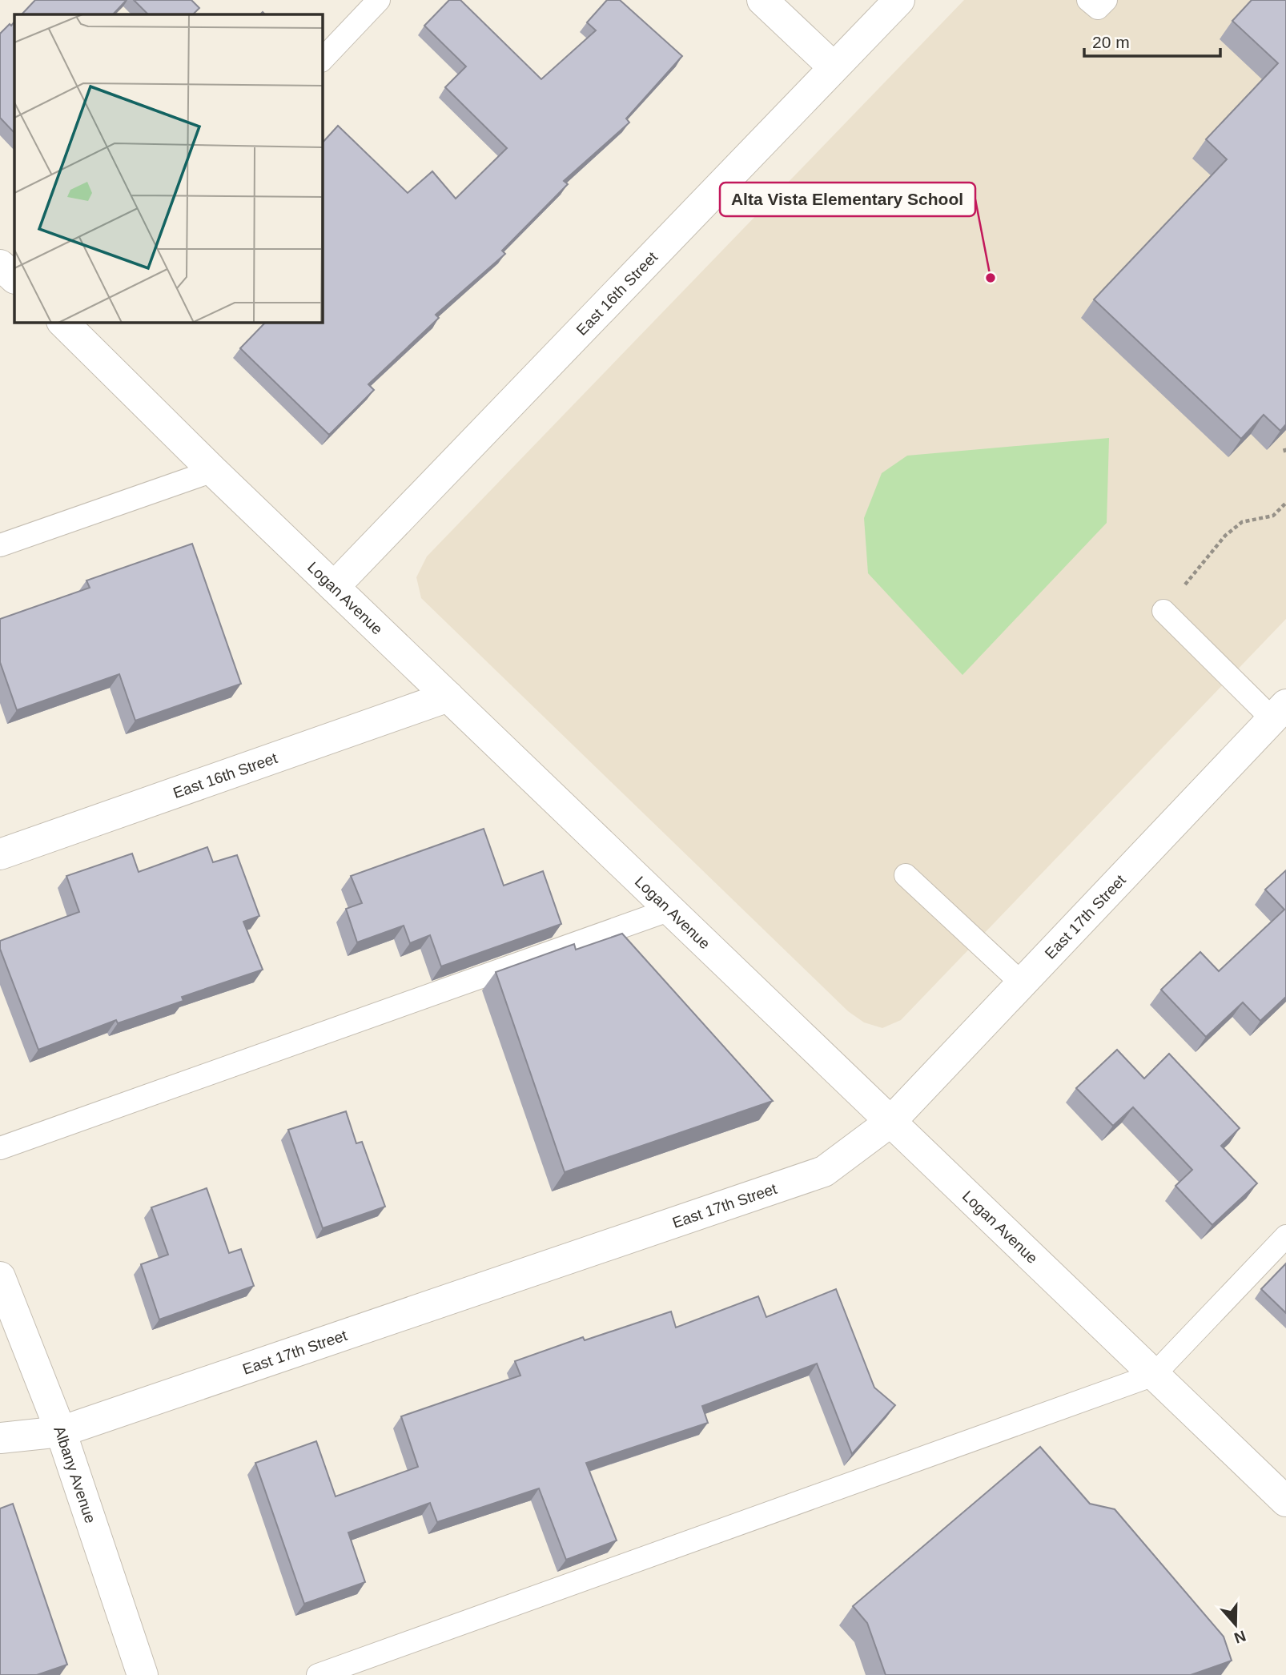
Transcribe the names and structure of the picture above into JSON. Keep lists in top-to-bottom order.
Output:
{
  "streets": {
    "street": [
      "East 16th Street",
      "Logan Avenue",
      "East 17th Street",
      "Albany Avenue"
    ]
  },
  "crossings": [
    ["East 16th Street", "Logan Avenue"],
    ["Logan Avenue", "East 17th Street"],
    ["East 17th Street", "Albany Avenue"]
  ],
  "places": ["Alta Vista Elementary School"],
  "scale_bar": "20 m",
  "north": "bottom"
}
